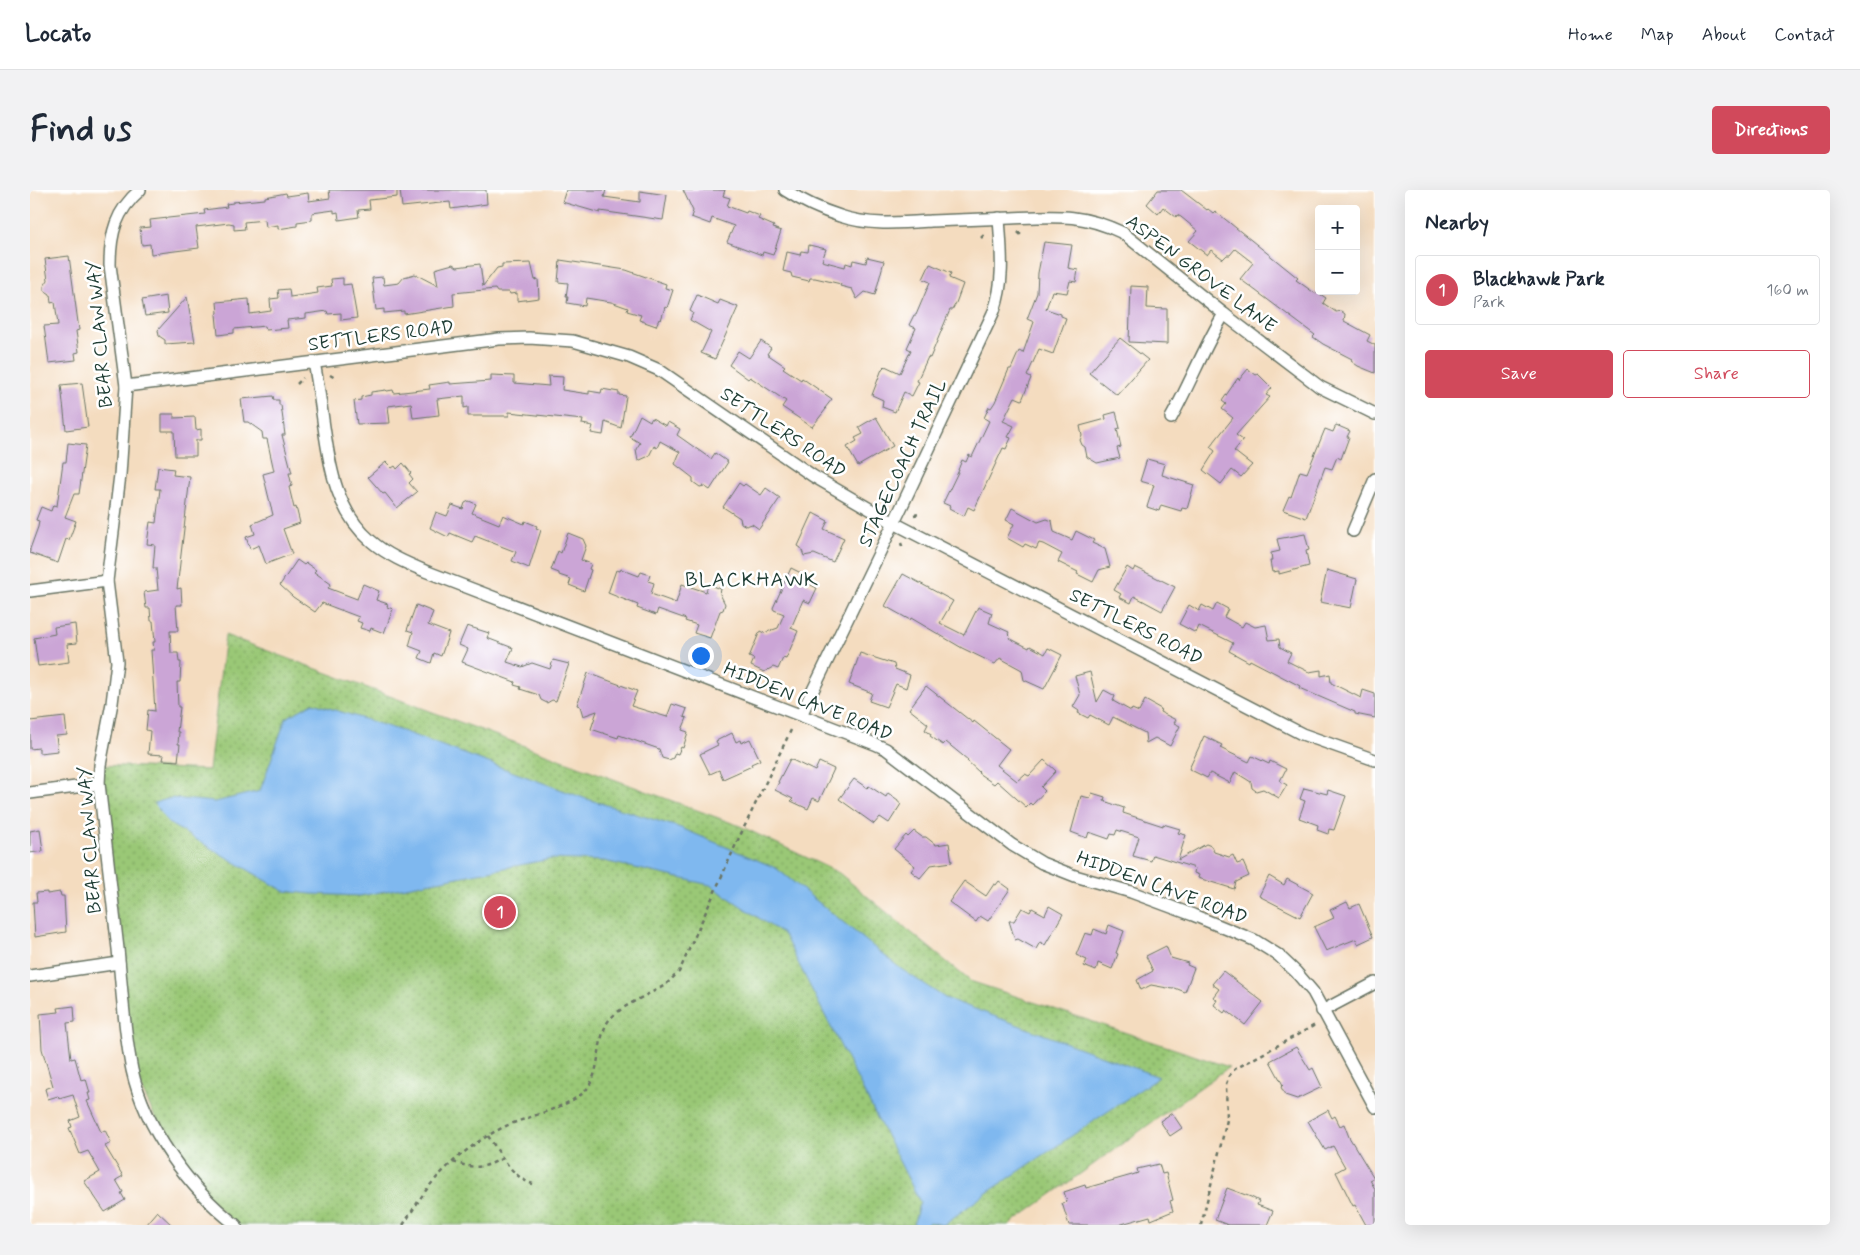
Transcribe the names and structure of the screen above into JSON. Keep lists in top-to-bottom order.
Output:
{
  "streets": {
    "street": [
      "ASPEN GROVE LANE",
      "BEAR CLAW WAY",
      "SETTLERS ROAD",
      "STAGECOACH TRAIL",
      "HIDDEN CAVE ROAD"
    ]
  },
  "crossings": [
    ["ASPEN GROVE LANE", "STAGECOACH TRAIL"],
    ["BEAR CLAW WAY", "SETTLERS ROAD"],
    ["SETTLERS ROAD", "STAGECOACH TRAIL"],
    ["SETTLERS ROAD", "HIDDEN CAVE ROAD"],
    ["STAGECOACH TRAIL", "HIDDEN CAVE ROAD"]
  ],
  "districts": ["BLACKHAWK"],
  "page": {
    "header": "Locato",
    "nav": [
      "Home",
      "Map",
      "About",
      "Contact"
    ],
    "buttons": [
      "Directions",
      ["Save", "Share"]
    ],
    "title": "Find us",
    "heading": "Nearby",
    "map_buttons": ["+", "−"],
    "list": [
      {
        "mark": "1",
        "name": "Blackhawk Park",
        "note": "Park",
        "value": "160 m"
      }
    ],
    "pins": "1"
  }
}
